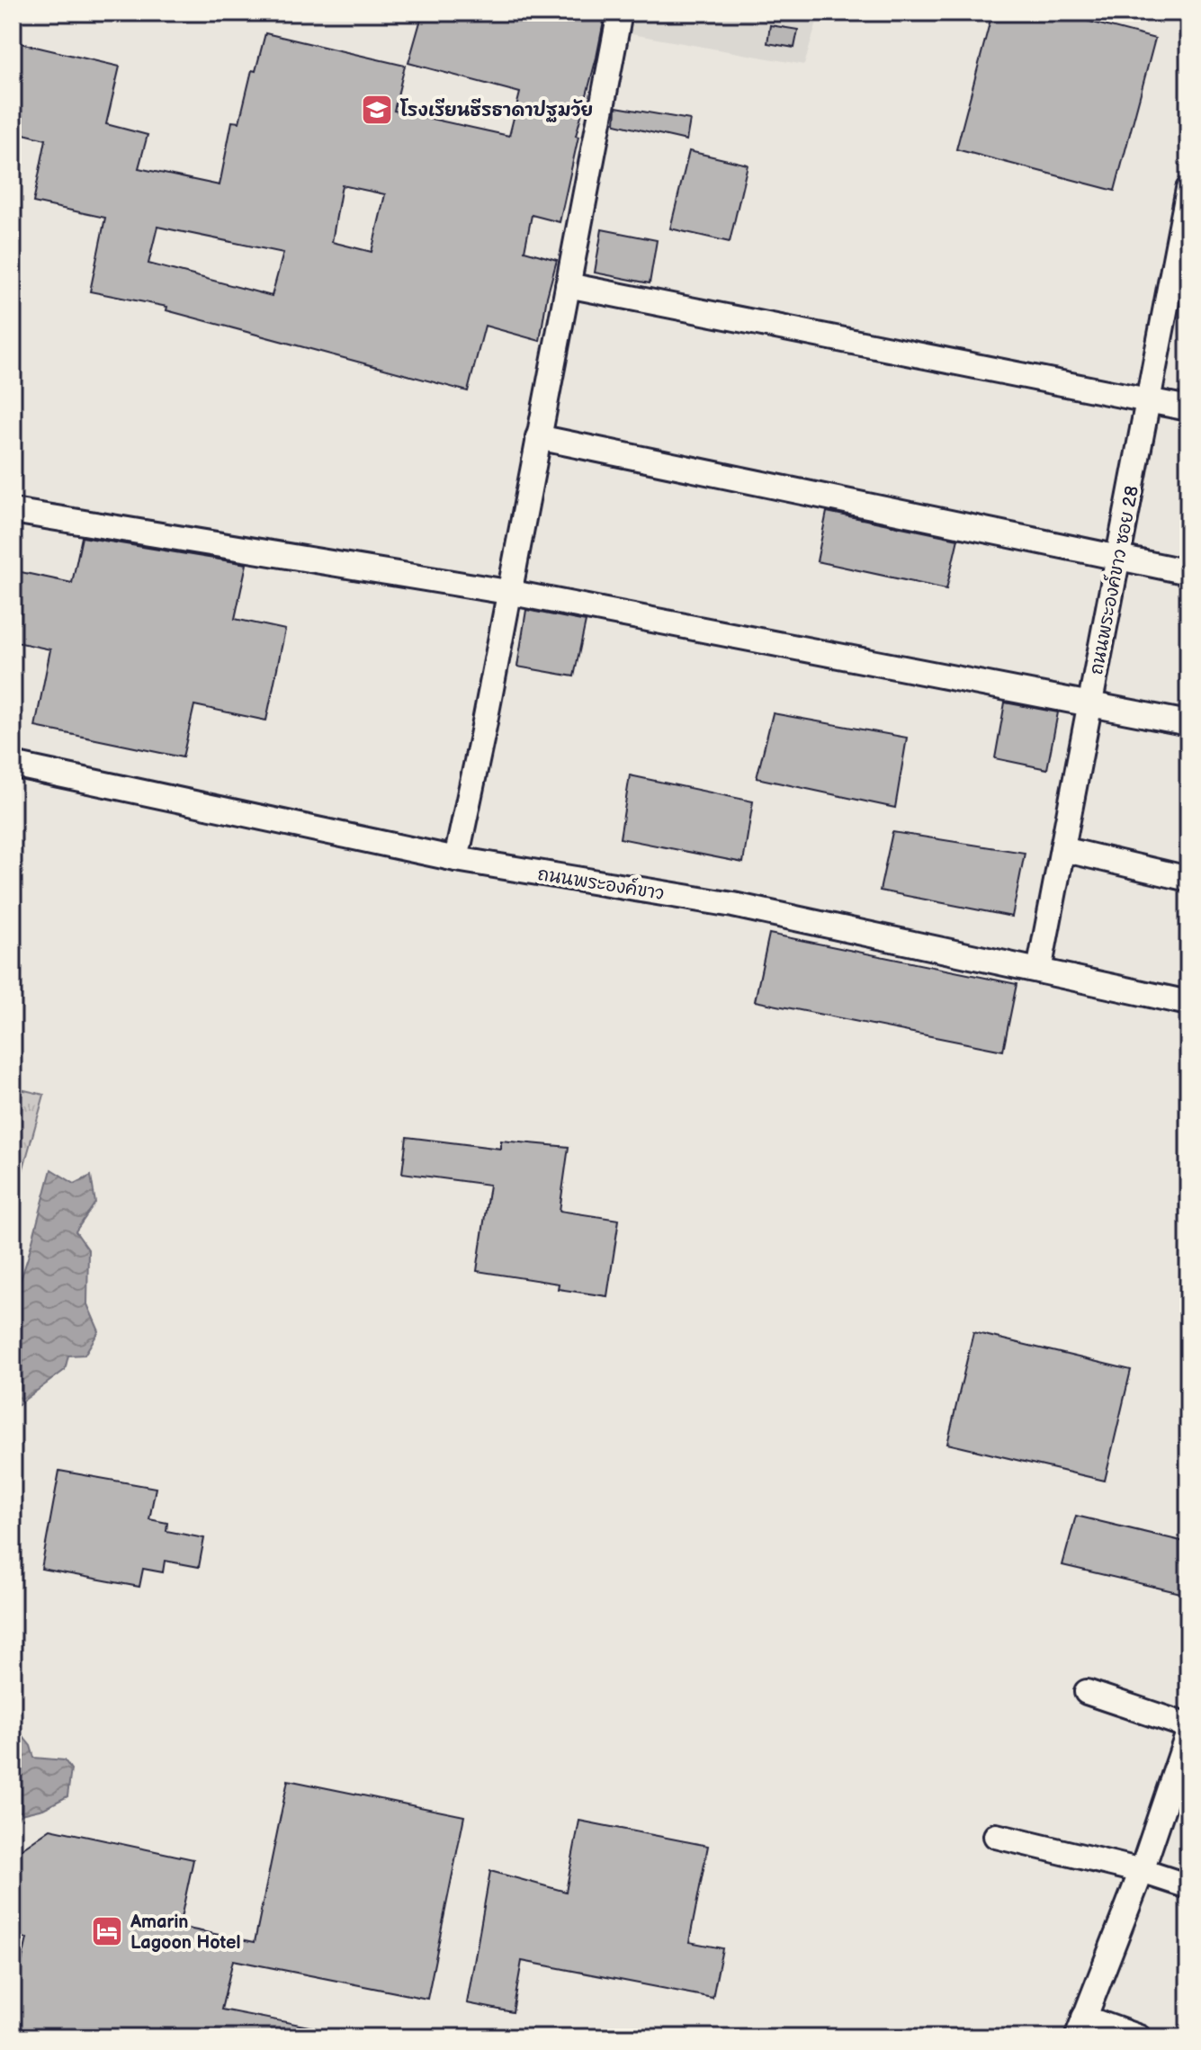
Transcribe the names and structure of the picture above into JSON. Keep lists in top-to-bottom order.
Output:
{
  "streets": {
    "street": ["ถนนพระองค์ขาว ซอย 28", "ถนนพระองค์ขาว"]
  },
  "crossings": [
    ["ถนนพระองค์ขาว ซอย 28", "ถนนพระองค์ขาว"]
  ],
  "places": {
    "school or university": ["โรงเรียนธีรธาดาปฐมวัย"],
    "hotel": ["Amarin Lagoon Hotel"]
  }
}
